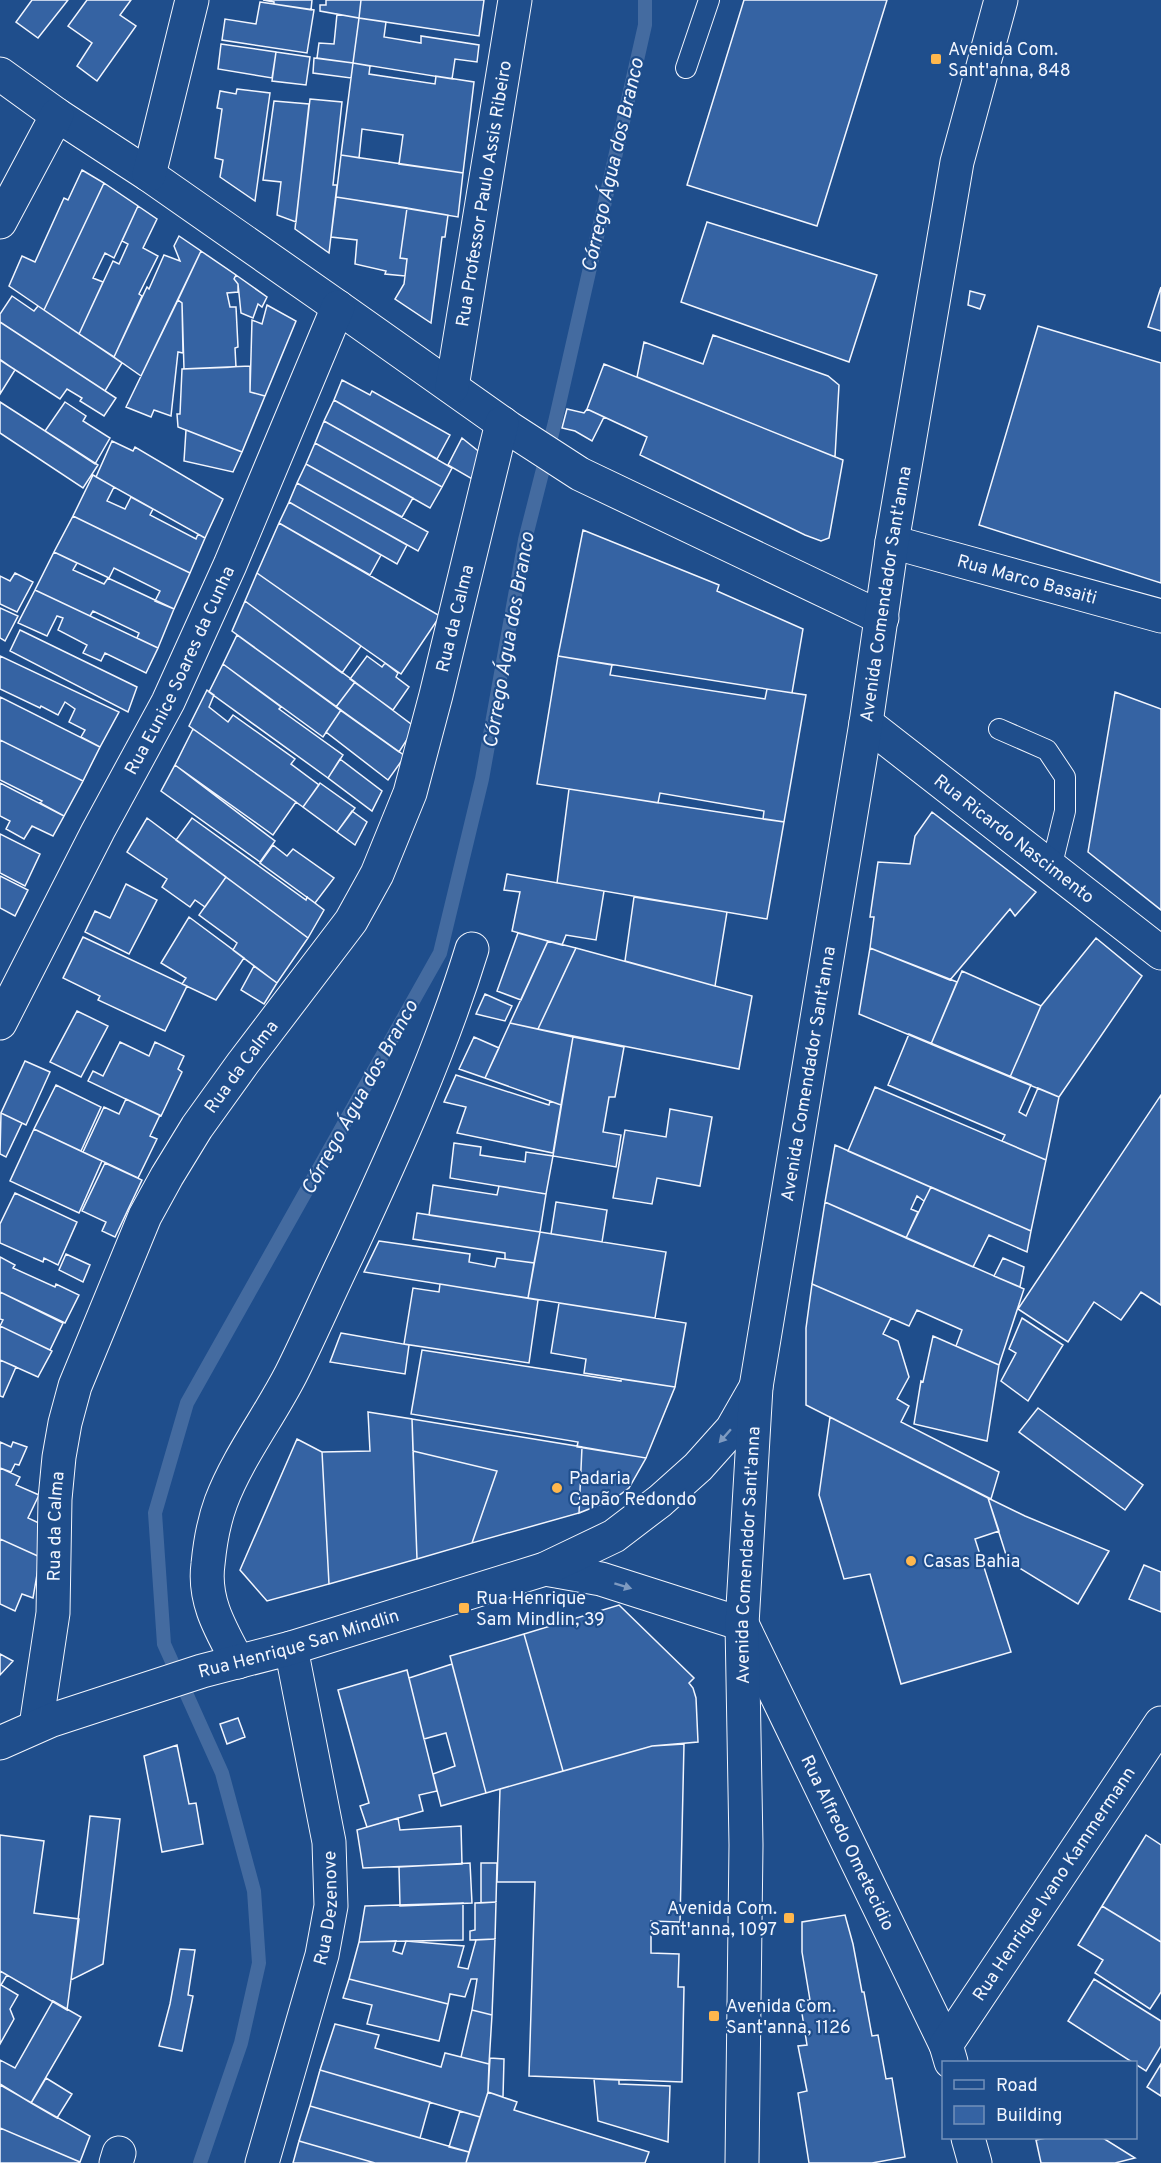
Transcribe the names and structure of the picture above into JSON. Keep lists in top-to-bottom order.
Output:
{
  "streets": {
    "street": [
      "Rua Professor Paulo Assis Ribeiro",
      "Rua Marco Basaiti",
      "Avenida Comendador Sant'anna",
      "Rua da Calma",
      "Rua Eunice Soares da Cunha",
      "Rua Ricardo Nascimento",
      "Rua Henrique San Mindlin",
      "Rua Alfredo Ometecidio",
      "Rua Henrique Ivano Kammermann",
      "Rua Dezenove"
    ]
  },
  "crossings": [
    ["Rua Marco Basaiti", "Avenida Comendador Sant'anna"],
    ["Avenida Comendador Sant'anna", "Rua Ricardo Nascimento"],
    ["Avenida Comendador Sant'anna", "Rua Henrique San Mindlin"],
    ["Avenida Comendador Sant'anna", "Rua Alfredo Ometecidio"],
    ["Rua da Calma", "Rua Henrique San Mindlin"],
    ["Rua Henrique San Mindlin", "Rua Dezenove"],
    ["Rua Alfredo Ometecidio", "Rua Henrique Ivano Kammermann"]
  ],
  "water": ["Córrego Água dos Branco"],
  "places": {
    "transit": [
      "Avenida Com. Sant'anna, 848",
      "Rua Henrique Sam Mindlin, 39",
      "Avenida Com. Sant'anna, 1097",
      "Avenida Com. Sant'anna, 1126"
    ],
    "other": ["Padaria Capão Redondo", "Casas Bahia"]
  },
  "legend": ["Road", "Building"]
}
